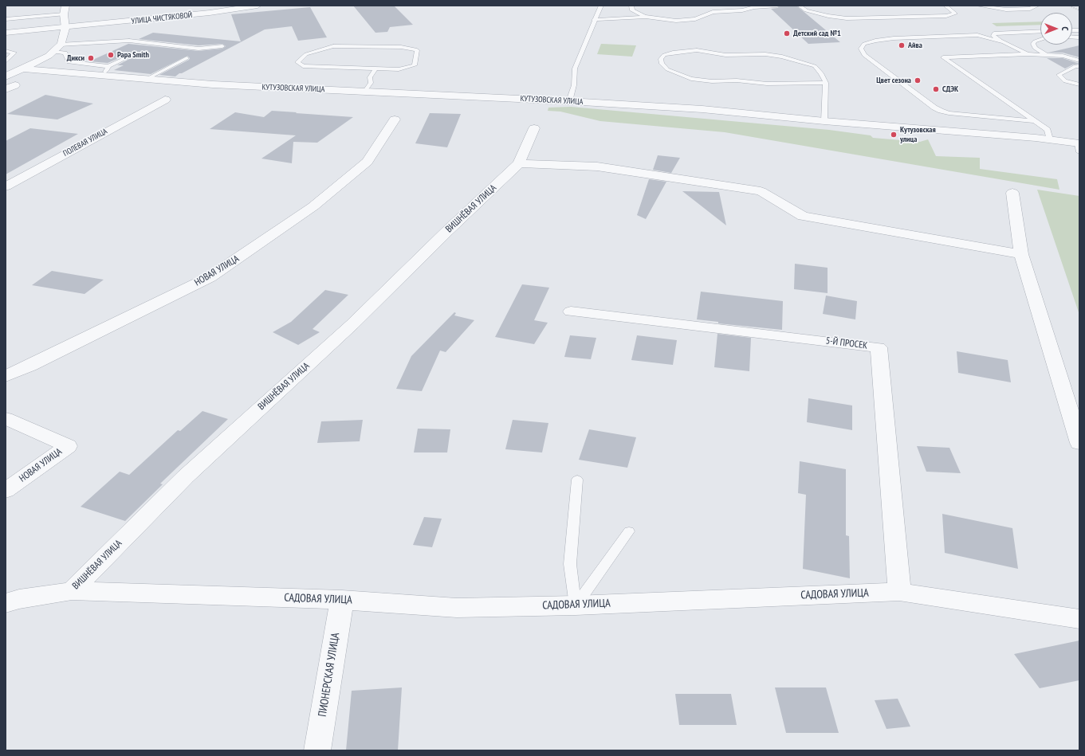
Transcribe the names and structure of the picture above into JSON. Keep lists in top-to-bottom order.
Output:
{
  "streets": {
    "street": [
      "УЛИЦА ЧИСТЯКОВОЙ",
      "КУТУЗОВСКАЯ УЛИЦА",
      "ПОЛЕВАЯ УЛИЦА",
      "ВИШНЁВАЯ УЛИЦА",
      "НОВАЯ УЛИЦА",
      "5-Й ПРОСЕК",
      "САДОВАЯ УЛИЦА",
      "ПИОНЕРСКАЯ УЛИЦА"
    ]
  },
  "crossings": [
    ["ВИШНЁВАЯ УЛИЦА", "САДОВАЯ УЛИЦА"],
    ["5-Й ПРОСЕК", "САДОВАЯ УЛИЦА"],
    ["САДОВАЯ УЛИЦА", "ПИОНЕРСКАЯ УЛИЦА"]
  ],
  "places": [
    "Детский сад №1",
    "Айва",
    "Papa Smith",
    "Дикси",
    "Цвет сезона",
    "СДЭК",
    "Кутузовская улица"
  ],
  "north": "right"
}
